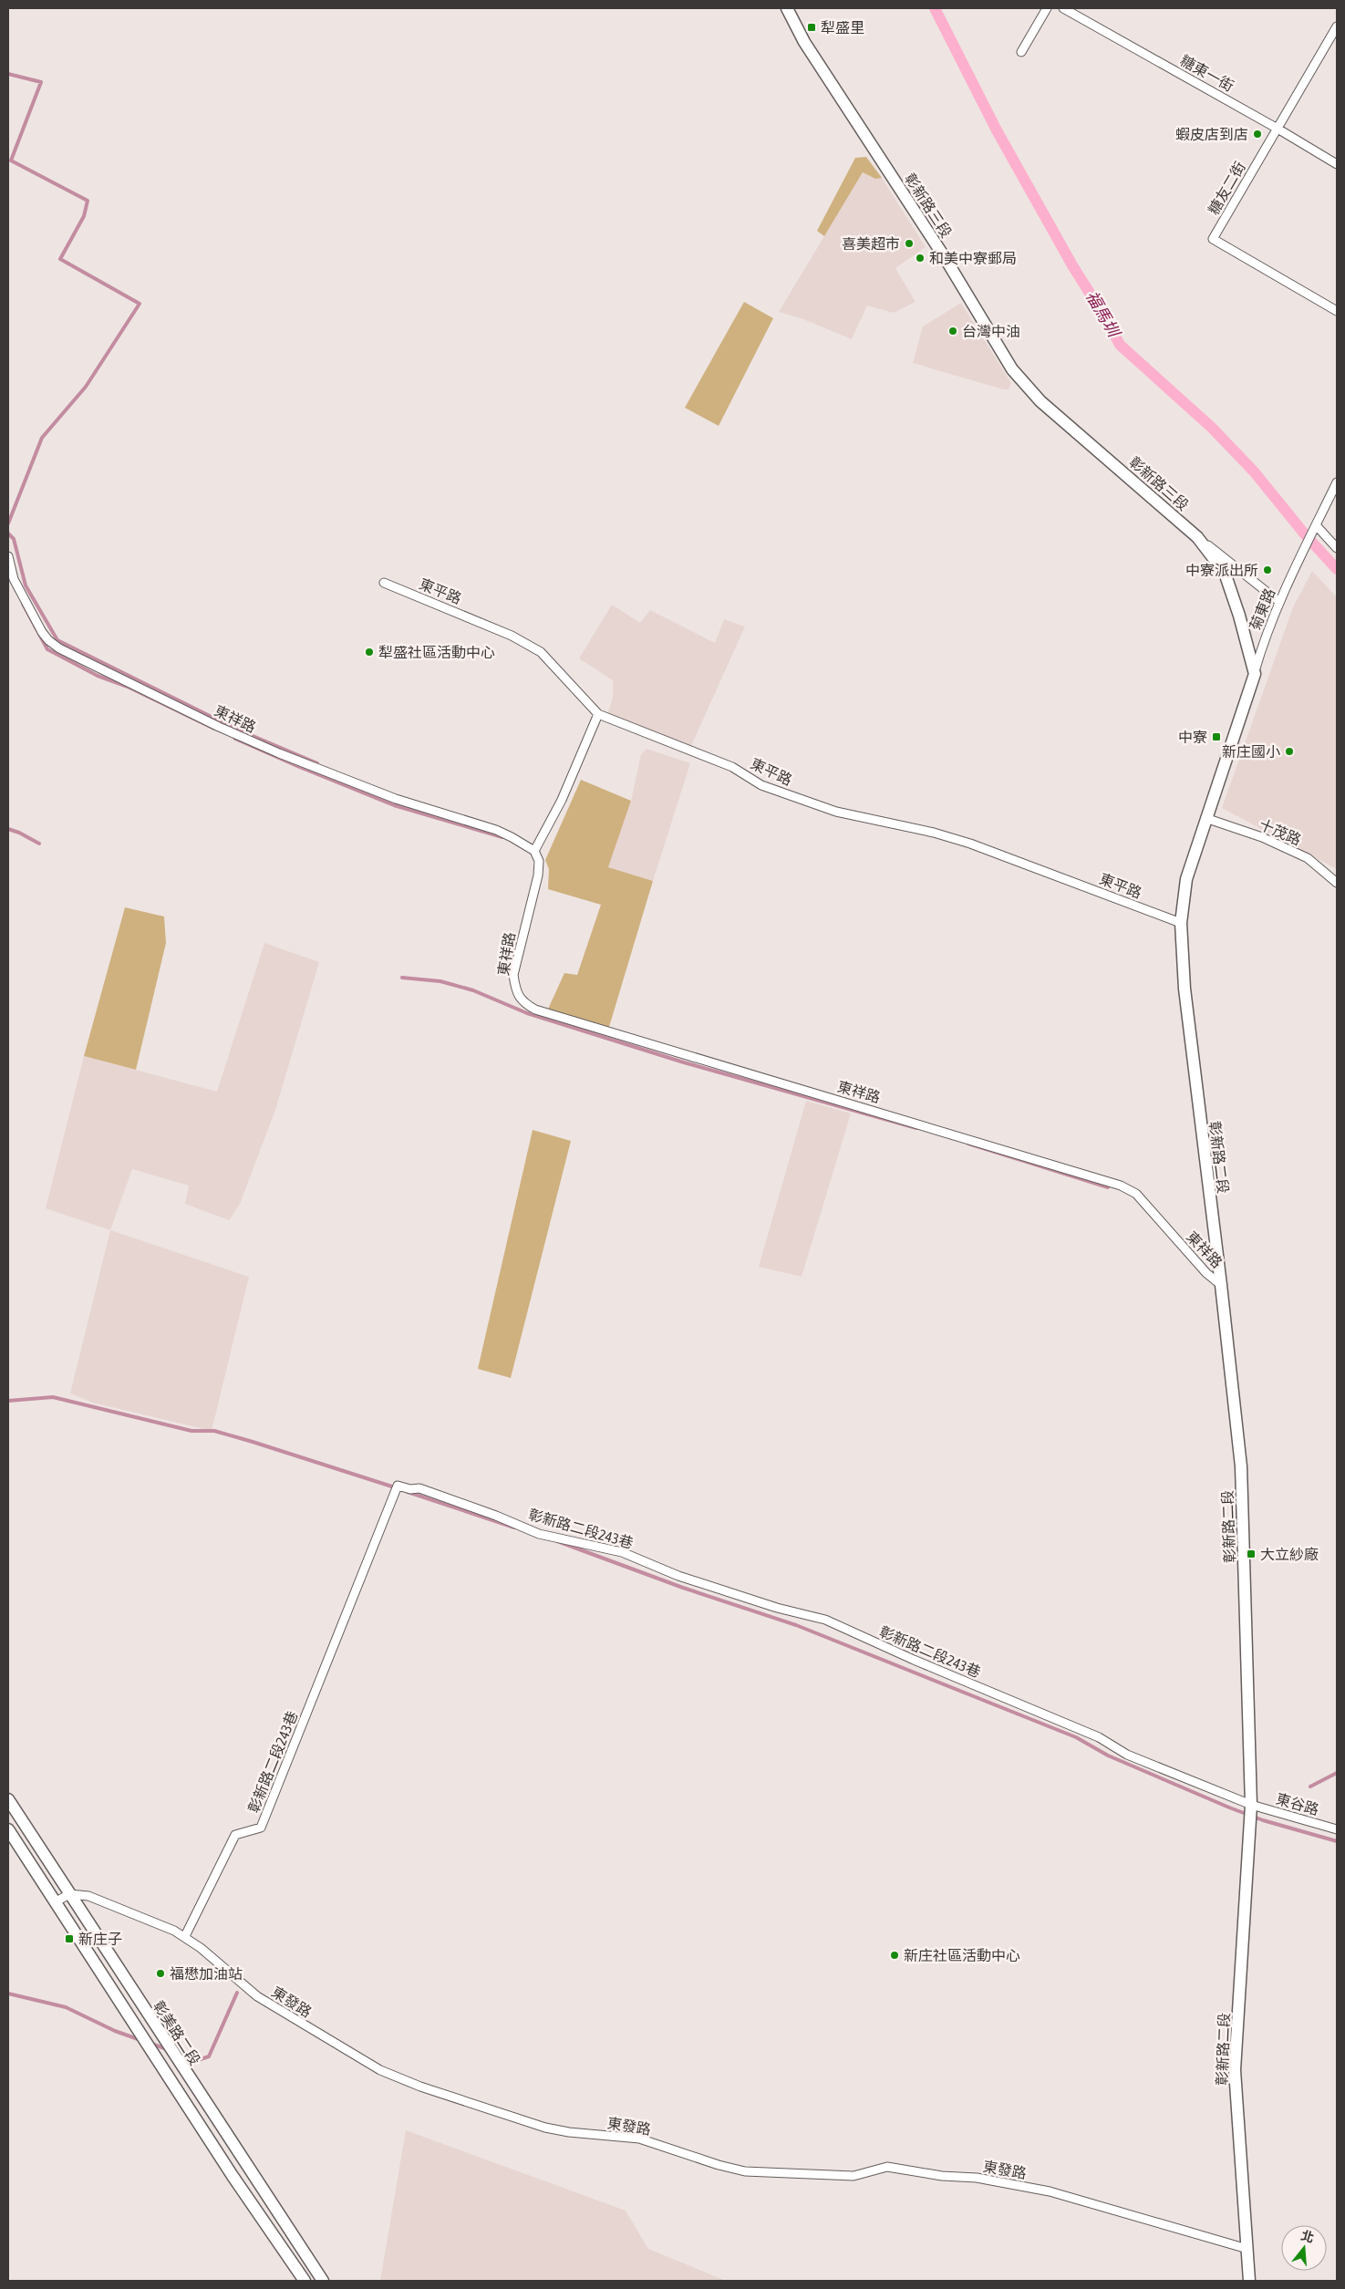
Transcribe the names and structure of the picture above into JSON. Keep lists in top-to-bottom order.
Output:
{
  "streets": {
    "street": [
      "糖東一街",
      "糖友二街",
      "彰新路三段",
      "東平路",
      "菊東路",
      "東祥路",
      "十茂路",
      "彰新路二段",
      "彰新路二段243巷",
      "東谷路",
      "東發路",
      "彰美路二段"
    ]
  },
  "crossings": [
    ["糖東一街", "糖友二街"],
    ["東平路", "彰新路二段"],
    ["菊東路", "彰新路二段"],
    ["東祥路", "彰新路二段"],
    ["十茂路", "彰新路二段"],
    ["彰新路二段", "彰新路二段243巷"],
    ["彰新路二段", "東谷路"],
    ["彰新路二段", "東發路"],
    ["彰新路二段243巷", "東谷路"],
    ["彰新路二段243巷", "東發路"],
    ["東發路", "彰美路二段"]
  ],
  "water": ["福馬圳"],
  "places": {
    "transit": [
      "犁盛里",
      "中寮",
      "大立紗廠",
      "新庄子"
    ],
    "other": [
      "蝦皮店到店",
      "喜美超市",
      "和美中寮郵局",
      "台灣中油",
      "中寮派出所",
      "犁盛社區活動中心",
      "新庄國小",
      "新庄社區活動中心",
      "福懋加油站"
    ]
  },
  "north": "top"
}
